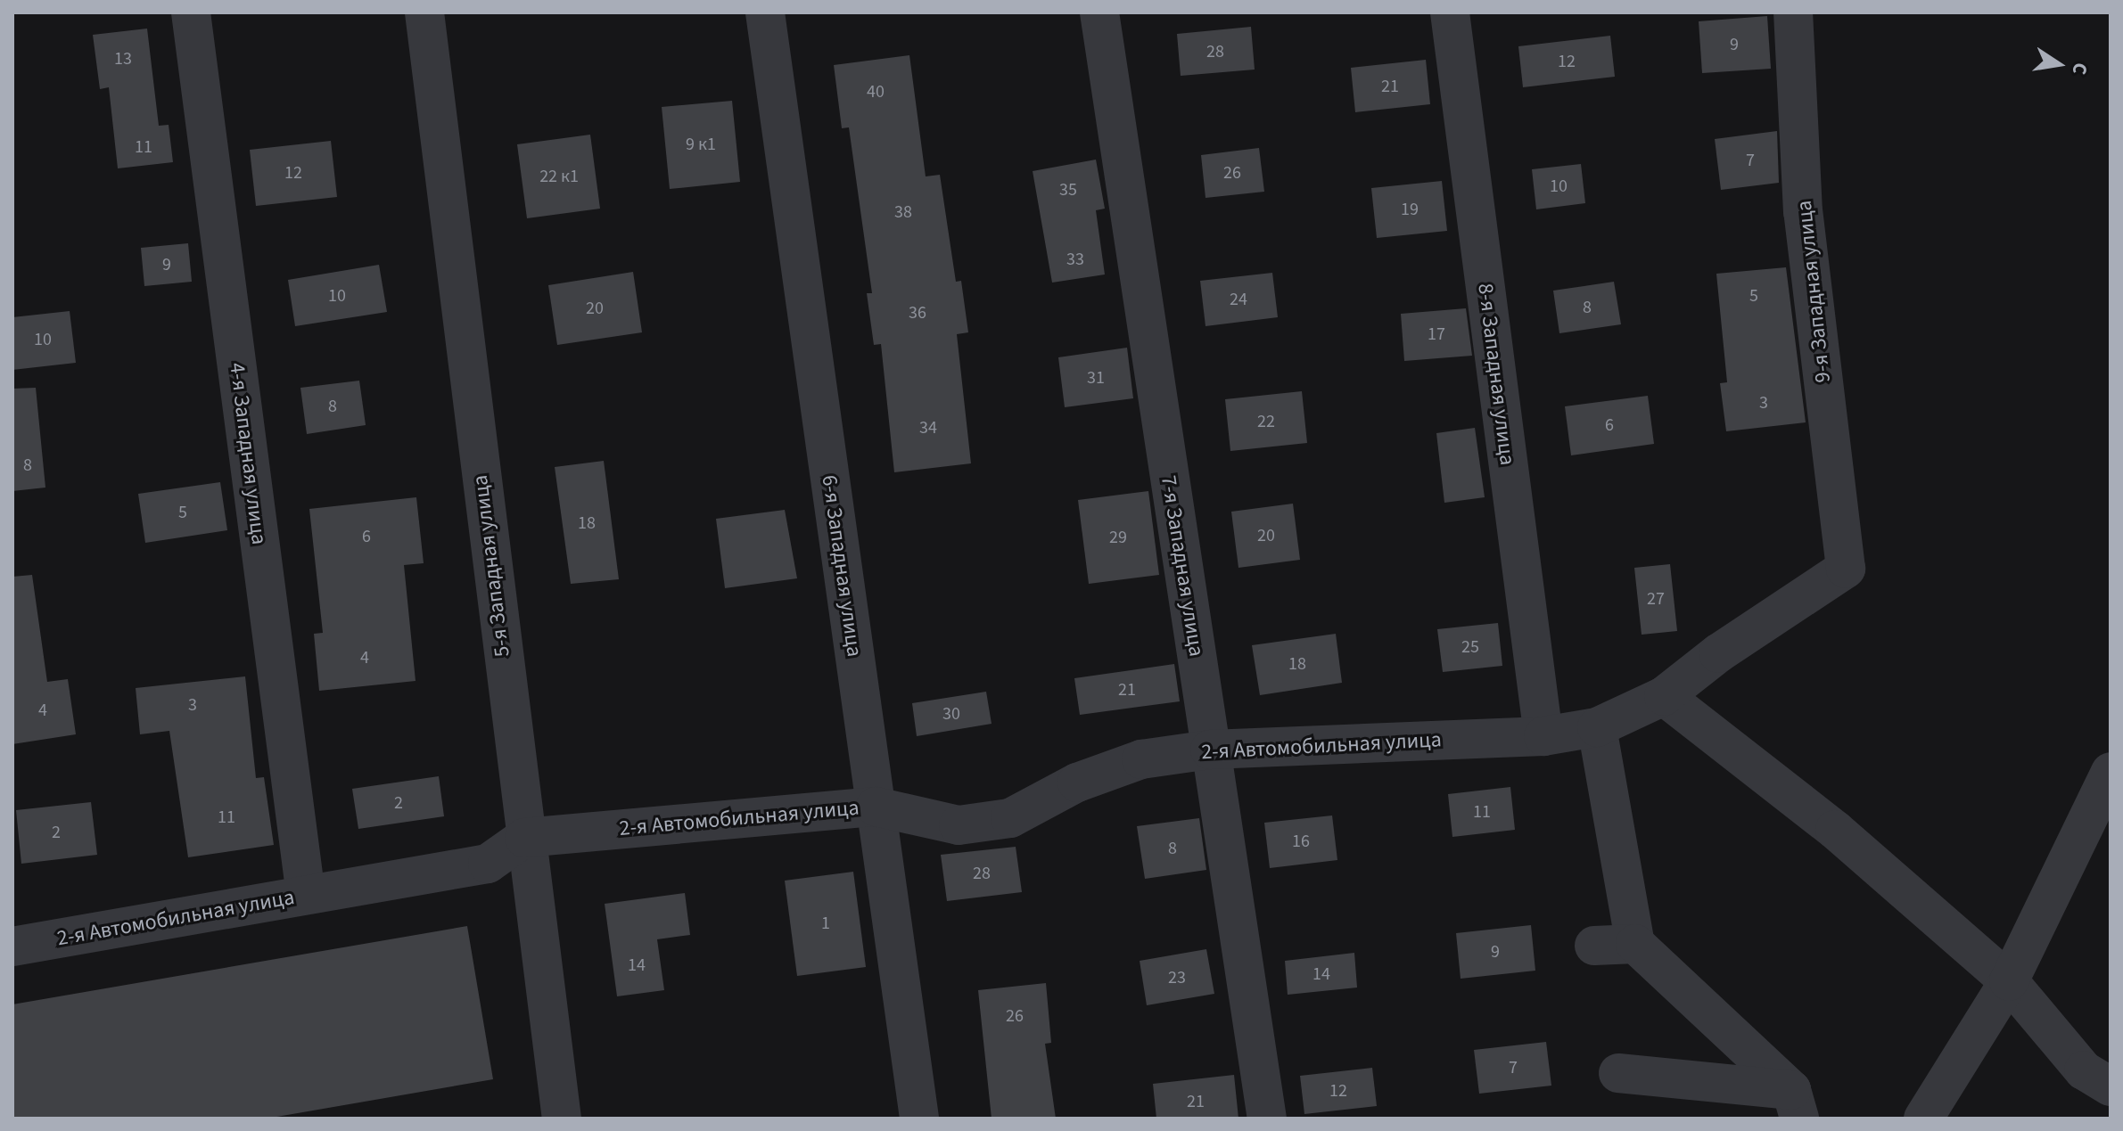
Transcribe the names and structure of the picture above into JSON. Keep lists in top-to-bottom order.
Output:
{
  "streets": {
    "street": [
      "9-я Западная улица",
      "8-я Западная улица",
      "4-я Западная улица",
      "5-я Западная улица",
      "6-я Западная улица",
      "7-я Западная улица",
      "2-я Автомобильная улица"
    ]
  },
  "crossings": [
    ["9-я Западная улица", "2-я Автомобильная улица"],
    ["8-я Западная улица", "2-я Автомобильная улица"],
    ["4-я Западная улица", "2-я Автомобильная улица"],
    ["5-я Западная улица", "2-я Автомобильная улица"],
    ["6-я Западная улица", "2-я Автомобильная улица"],
    ["7-я Западная улица", "2-я Автомобильная улица"]
  ],
  "house_numbers": [
    "9",
    "28",
    "13",
    "12",
    "21",
    "40",
    "9 к1",
    "11",
    "7",
    "12",
    "26",
    "22 к1",
    "10",
    "35",
    "19",
    "38",
    "33",
    "9",
    "10",
    "5",
    "24",
    "8",
    "20",
    "36",
    "17",
    "10",
    "31",
    "3",
    "8",
    "22",
    "6",
    "34",
    "8",
    "5",
    "18",
    "20",
    "6",
    "29",
    "27",
    "25",
    "4",
    "18",
    "21",
    "3",
    "4",
    "30",
    "2",
    "11",
    "11",
    "2",
    "16",
    "8",
    "28",
    "1",
    "9",
    "14",
    "14",
    "23",
    "26",
    "7",
    "12",
    "21"
  ],
  "north": "right"
}
